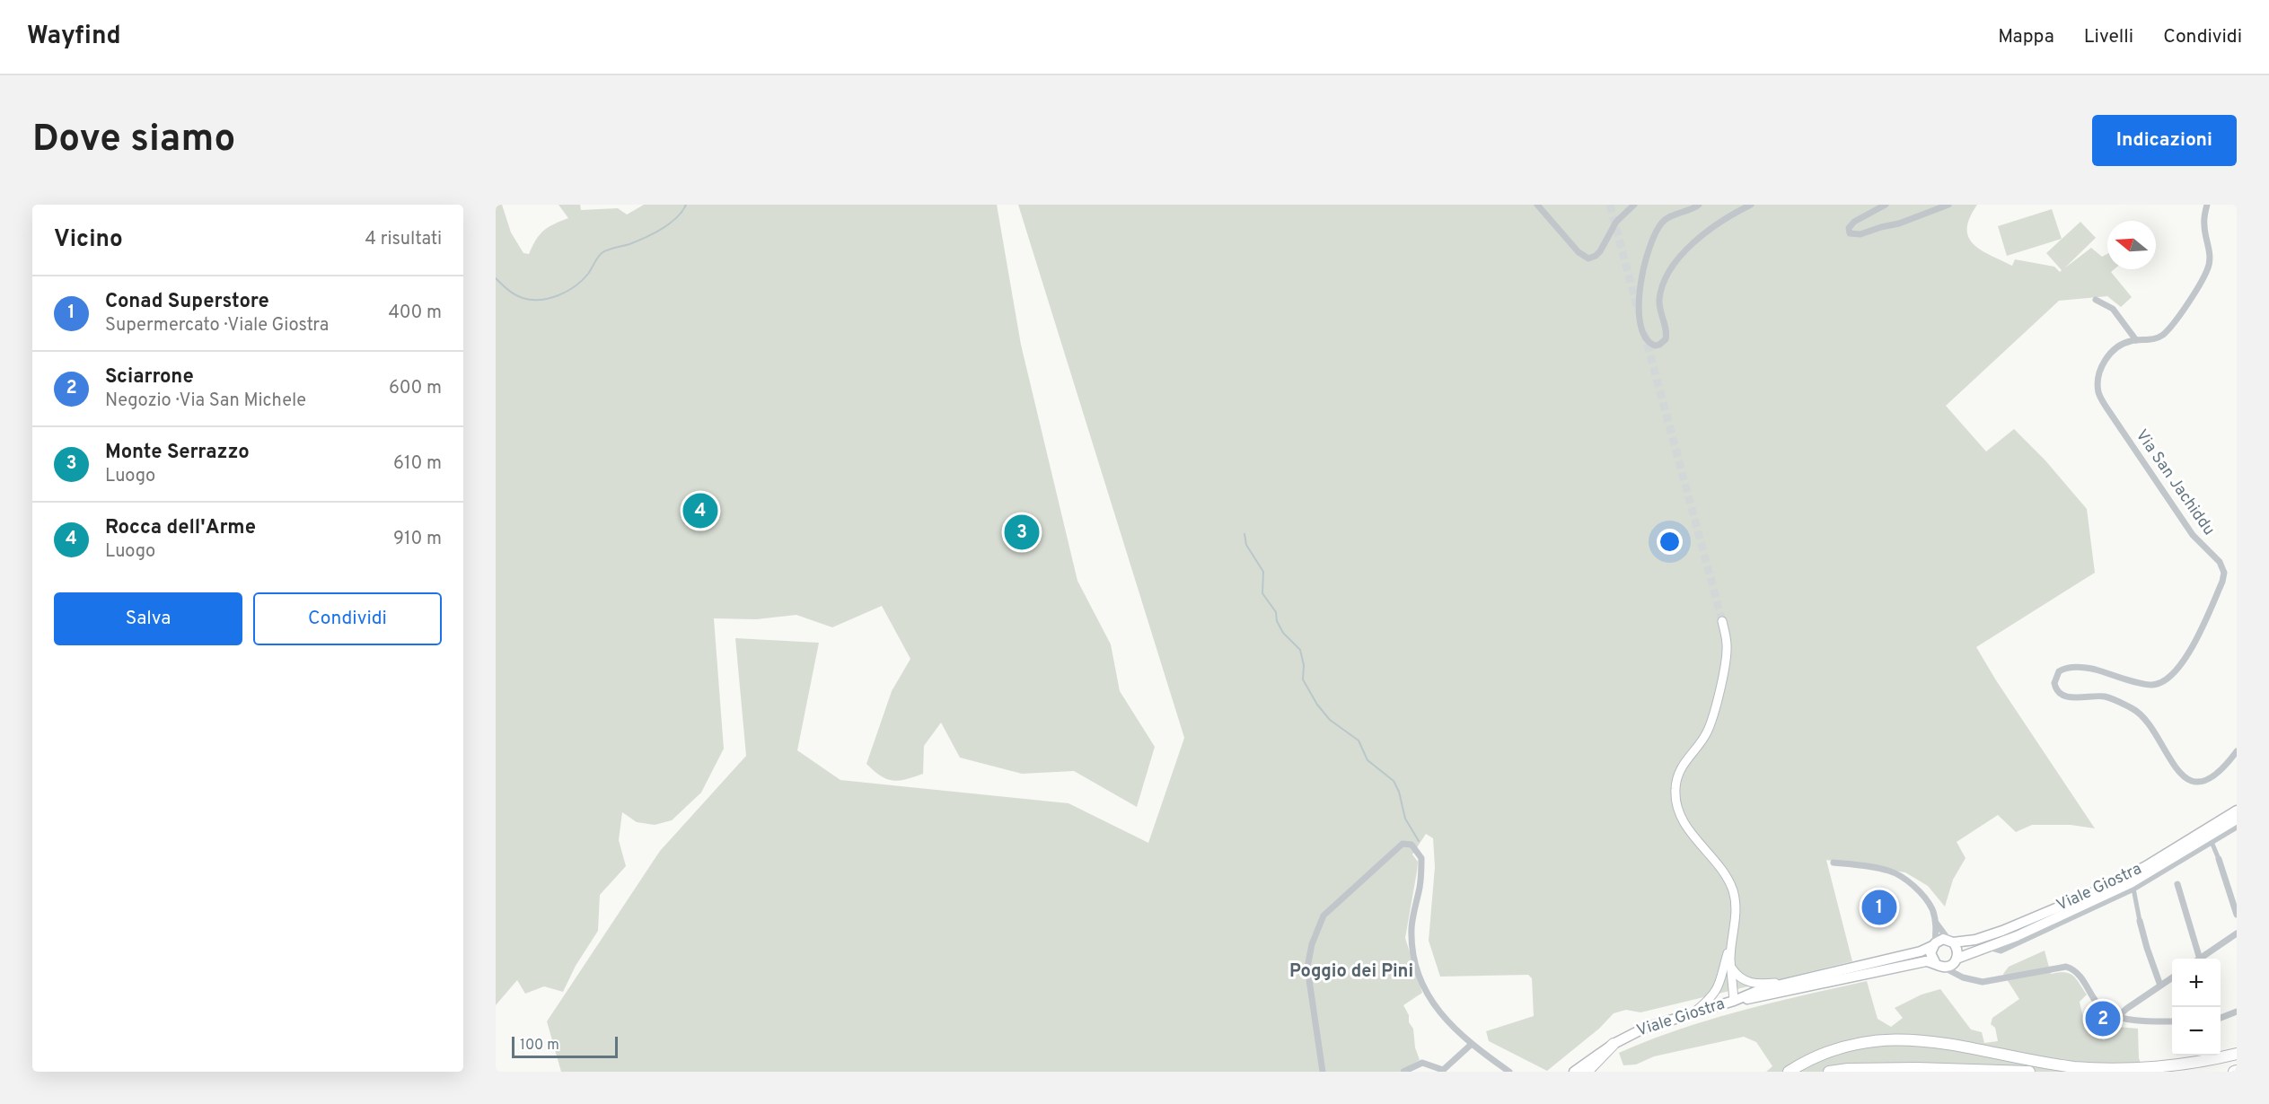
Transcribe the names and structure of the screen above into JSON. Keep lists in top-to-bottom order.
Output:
{
  "streets": {
    "main road": ["Viale Giostra"],
    "street": ["Via San Jachiddu"]
  },
  "districts": ["Poggio dei Pini"],
  "scale_bar": "100 m",
  "north": "left",
  "page": {
    "header": "Wayfind",
    "nav": ["Mappa", "Livelli", "Condividi"],
    "buttons": [
      "Indicazioni",
      ["Salva", "Condividi"]
    ],
    "title": "Dove siamo",
    "heading": ["Vicino", "4 risultati"],
    "list": [
      {
        "mark": "1",
        "name": "Conad Superstore",
        "note": "Supermercato · Viale Giostra",
        "value": "400 m"
      },
      {
        "mark": "2",
        "name": "Sciarrone",
        "note": "Negozio · Via San Michele",
        "value": "600 m"
      },
      {
        "mark": "3",
        "name": "Monte Serrazzo",
        "note": "Luogo",
        "value": "610 m"
      },
      {
        "mark": "4",
        "name": "Rocca dell'Arme",
        "note": "Luogo",
        "value": "910 m"
      }
    ],
    "pins": [
      "4",
      "3",
      "1",
      "2"
    ],
    "map_buttons": ["+", "−"],
    "scale": "100 m"
  }
}
